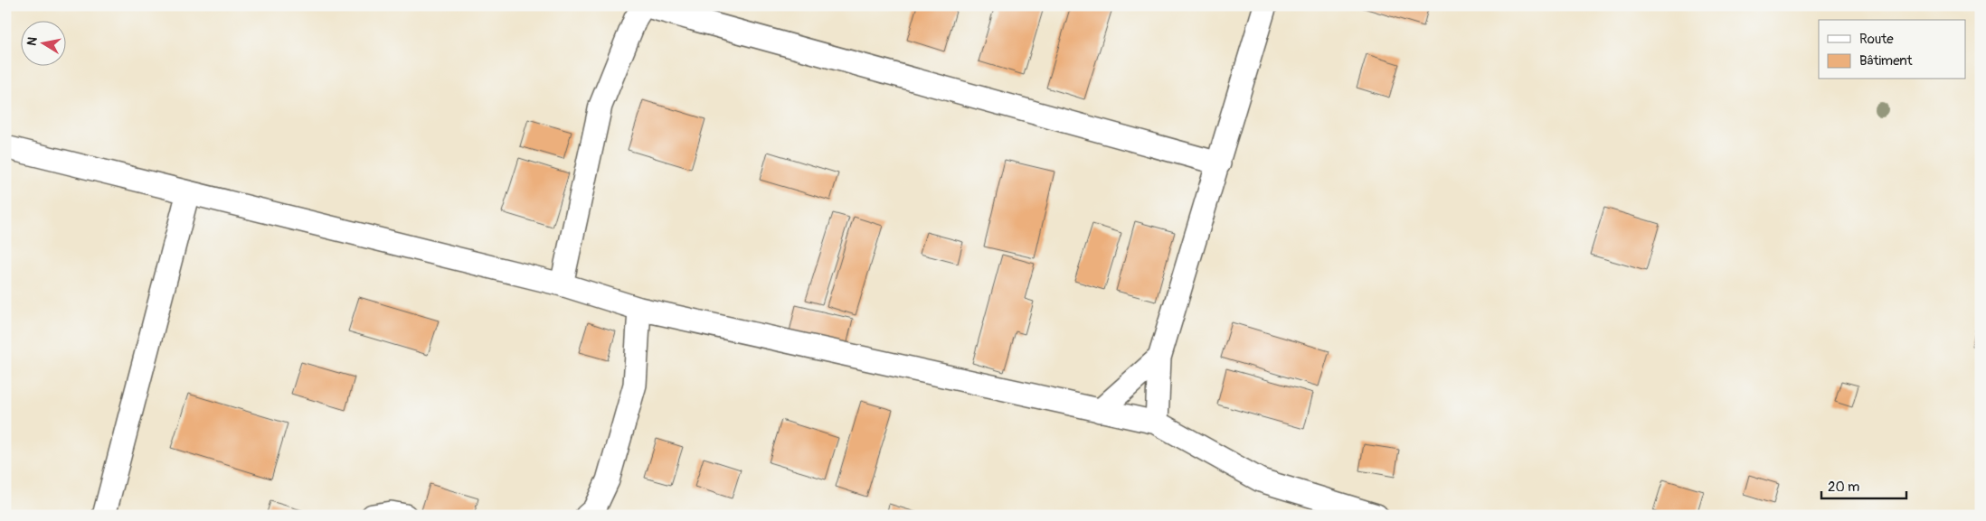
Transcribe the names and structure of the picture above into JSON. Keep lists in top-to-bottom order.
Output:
{
  "legend": ["Route", "Bâtiment"],
  "scale_bar": "20 m",
  "north": "left"
}
